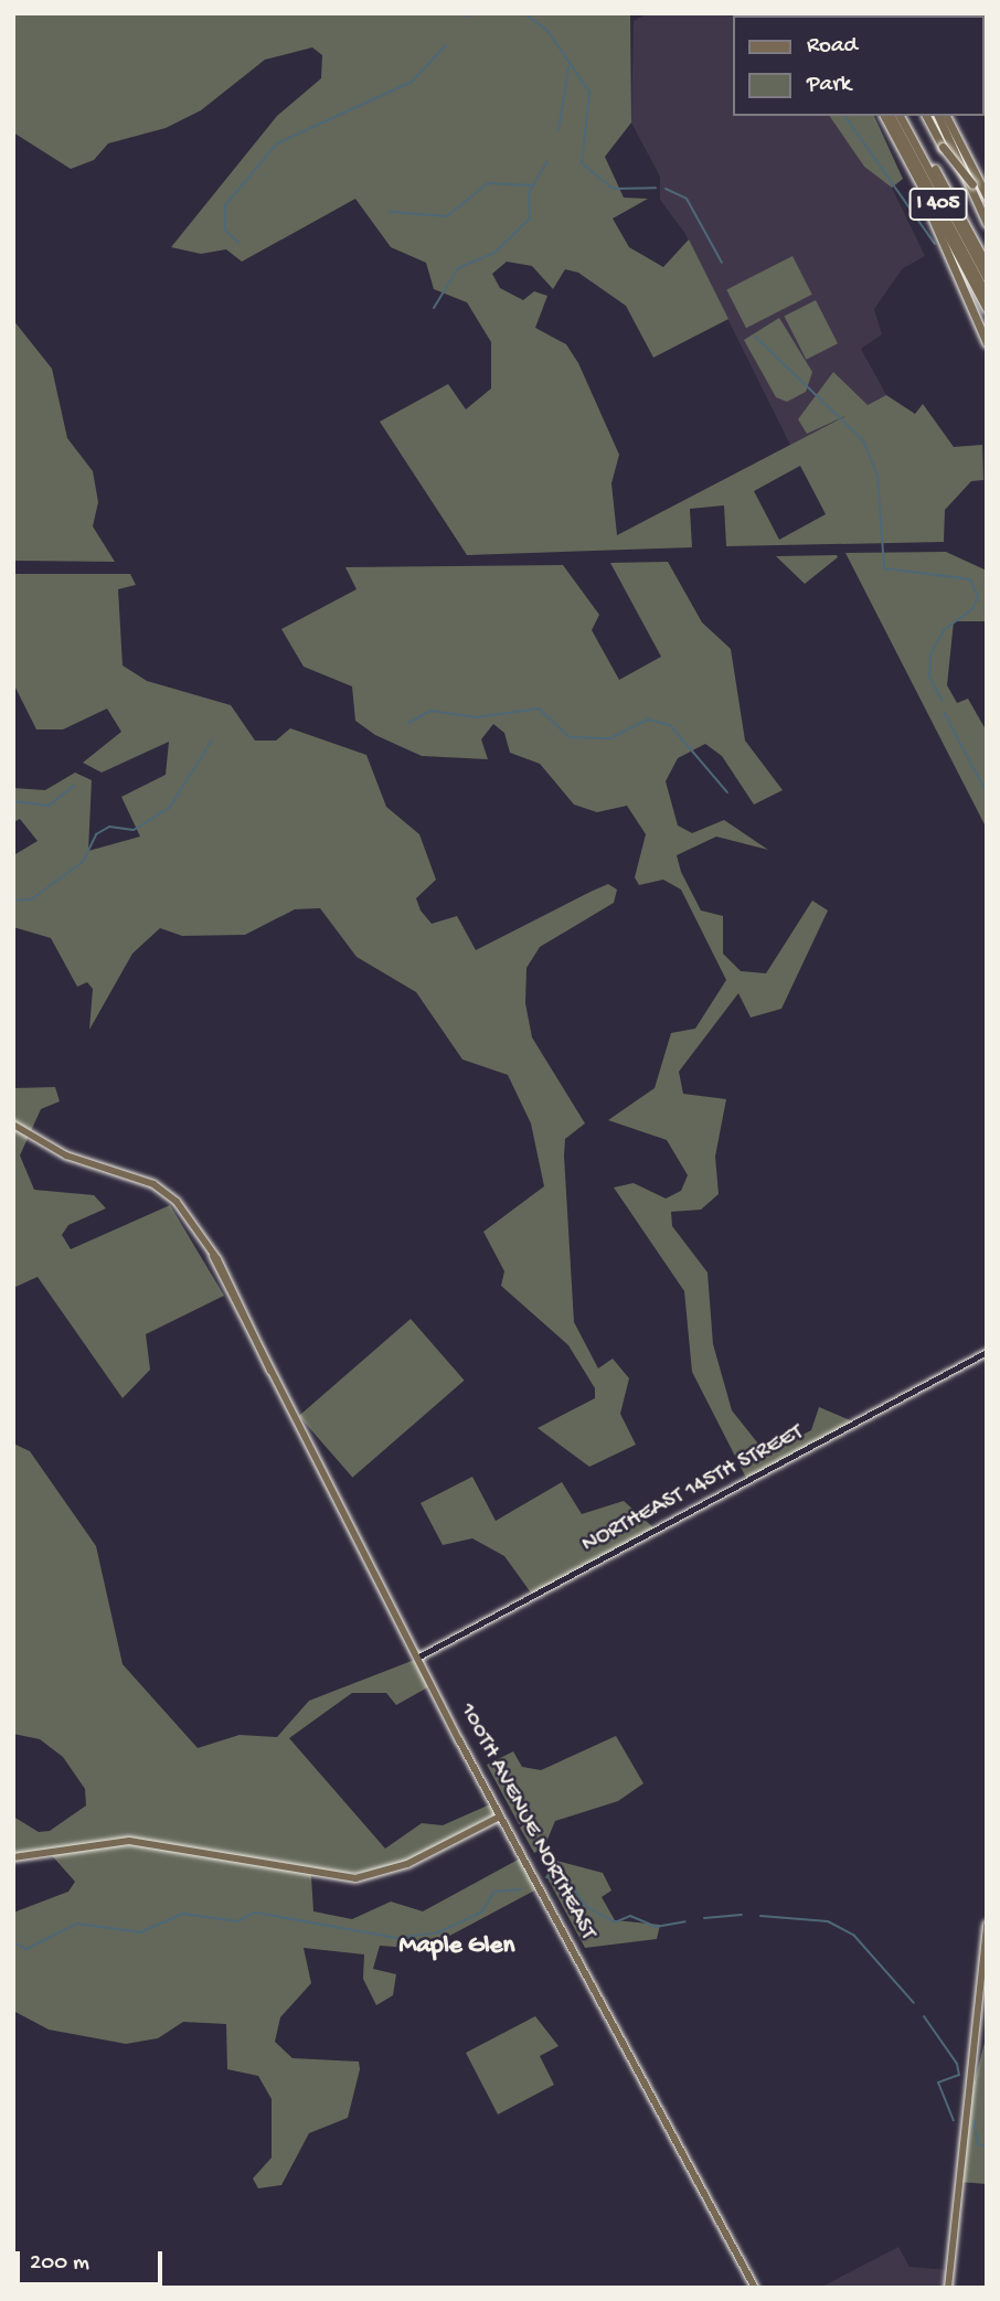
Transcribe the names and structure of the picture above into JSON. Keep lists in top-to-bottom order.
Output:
{
  "streets": {
    "highway": ["I 405"],
    "main road": ["100TH AVENUE NORTHEAST"],
    "street": ["NORTHEAST 145TH STREET"]
  },
  "crossings": [
    ["NORTHEAST 145TH STREET", "100TH AVENUE NORTHEAST"]
  ],
  "districts": ["Maple Glen"],
  "legend": ["Road", "Park"],
  "scale_bar": "200 m"
}
